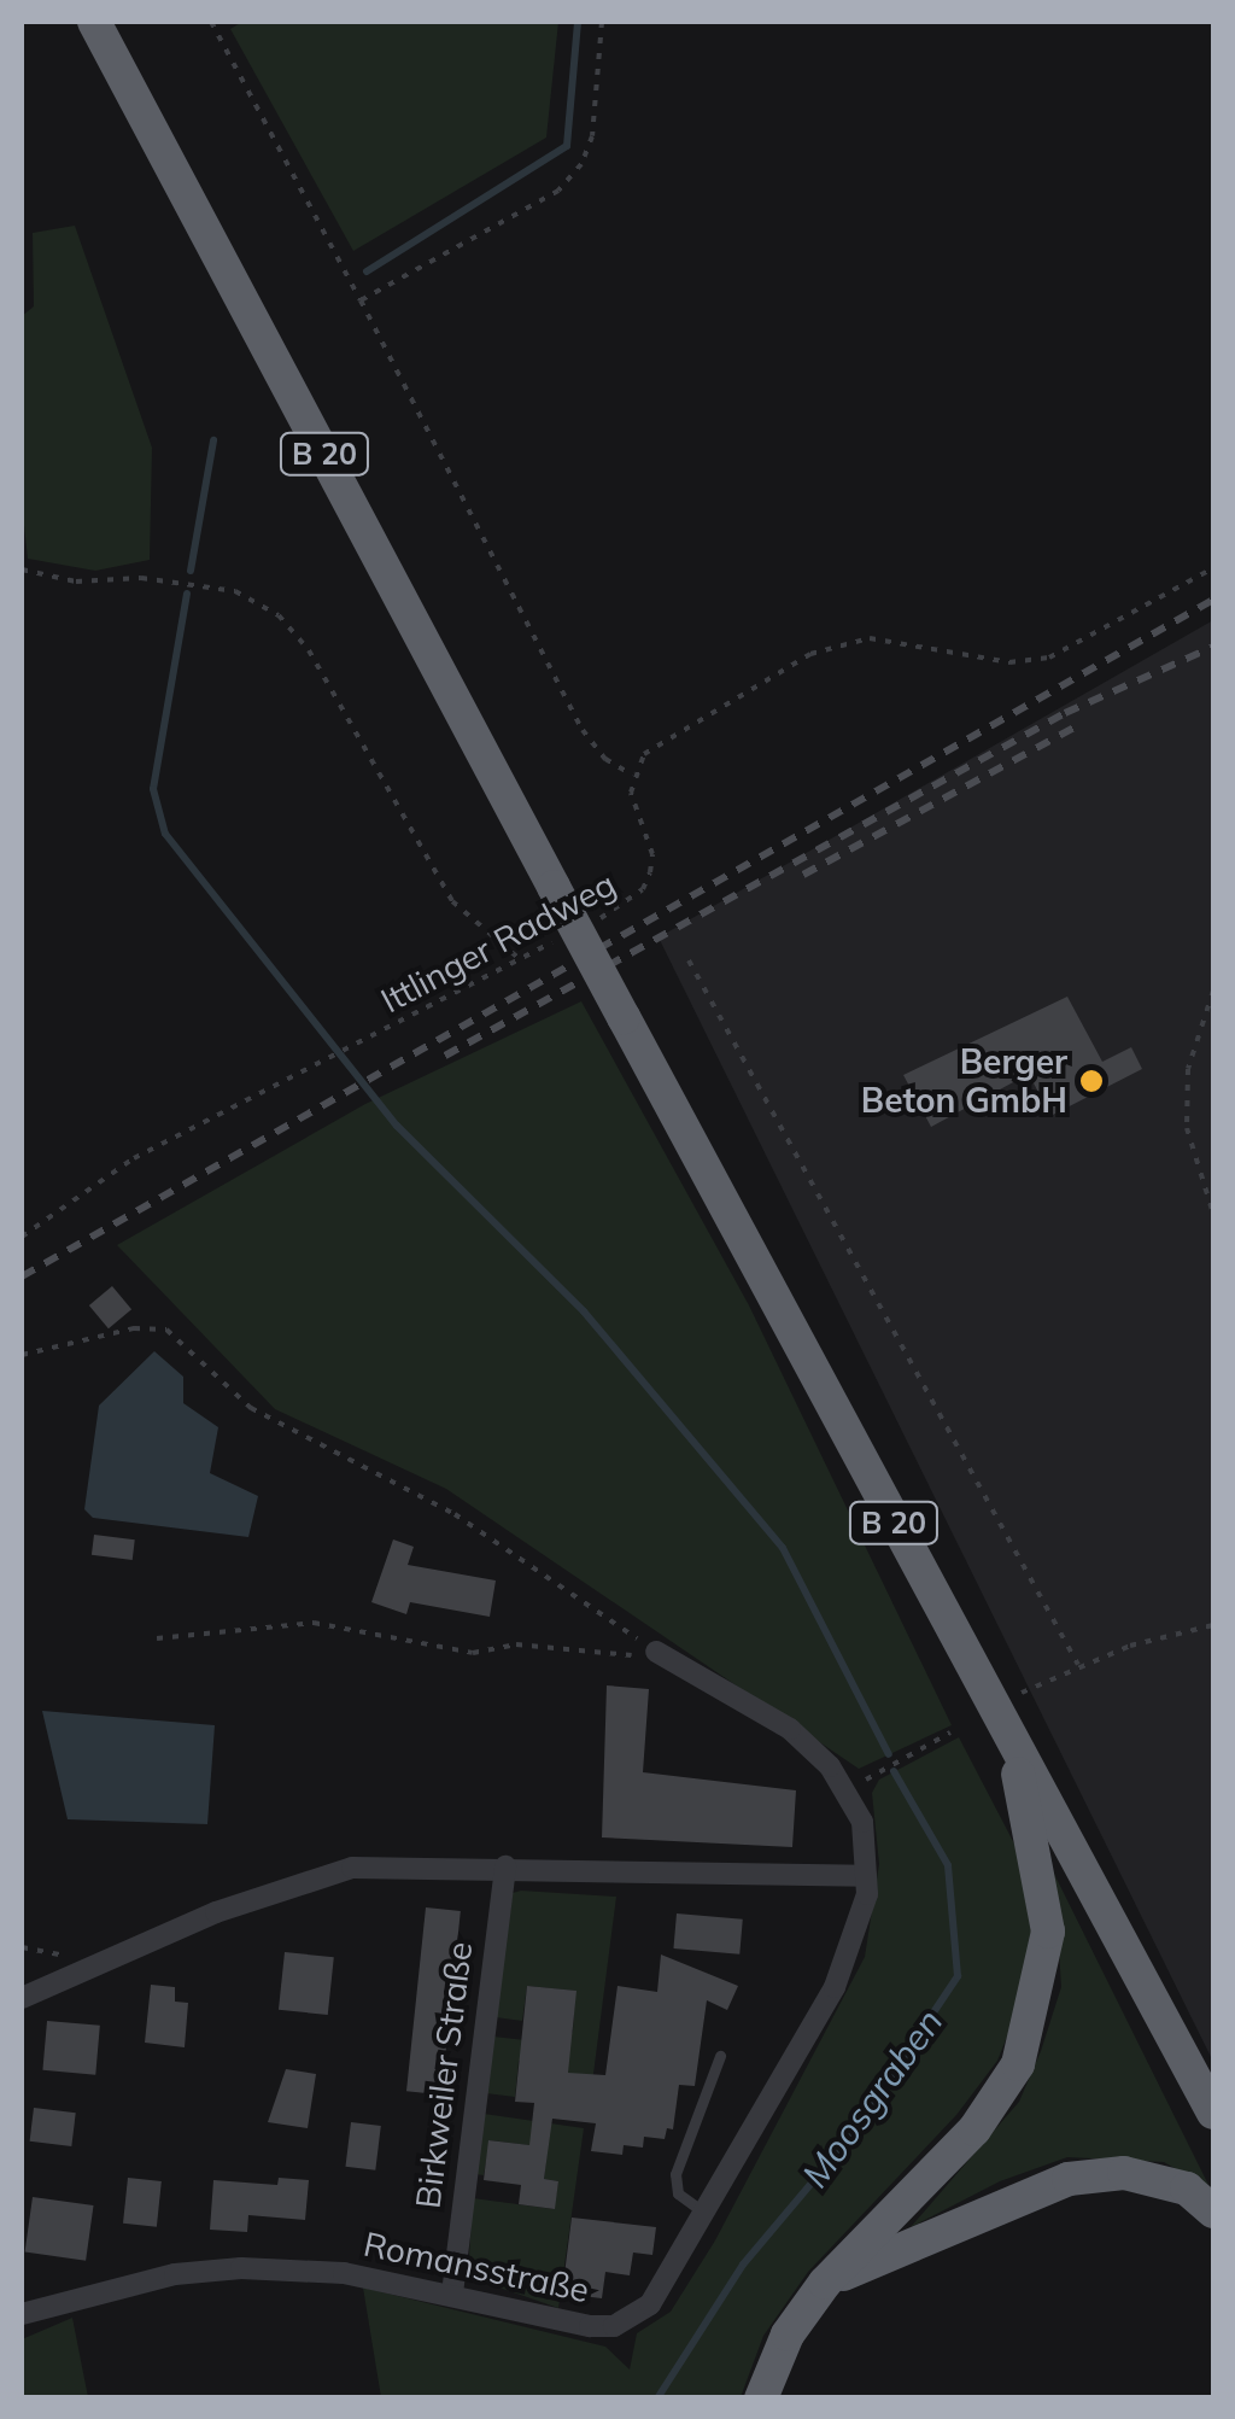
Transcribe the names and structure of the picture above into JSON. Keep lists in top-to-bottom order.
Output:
{
  "streets": {
    "highway": ["B 20"],
    "street": ["Birkweiler Straße", "Romansstraße"],
    "path": ["Ittlinger Radweg"]
  },
  "crossings": [
    ["Birkweiler Straße", "Romansstraße"]
  ],
  "water": ["Moosgraben"],
  "places": ["Berger Beton GmbH"]
}
